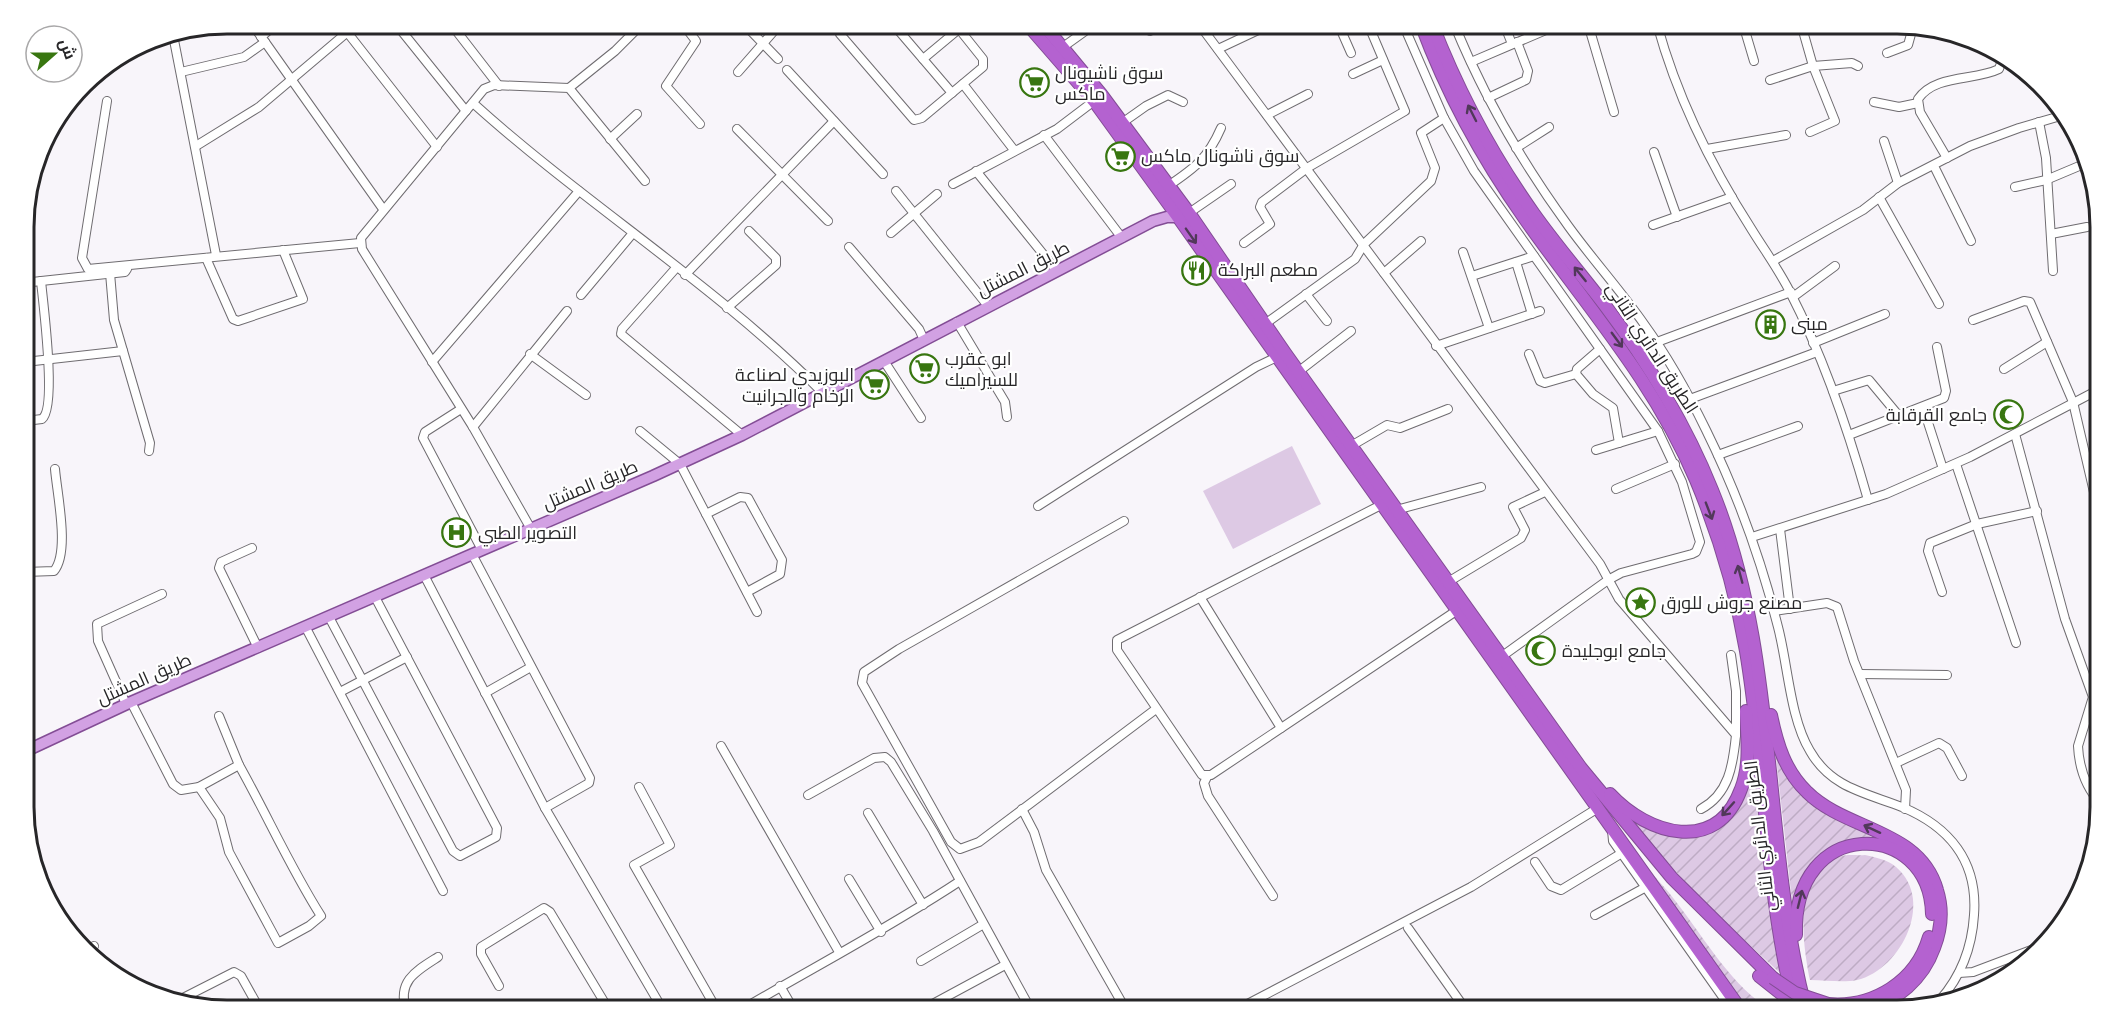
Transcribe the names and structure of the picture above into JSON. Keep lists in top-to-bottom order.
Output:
{
  "streets": {
    "highway": ["الطريق الدائري الثاني"],
    "main road": ["طريق المشتل"]
  },
  "places": {
    "supermarket": [
      "سوق ناشيونال ماكس",
      "سوق ناشونال ماكس",
      "ابو عقرب للسيراميك",
      "البوزيدي لصناعة الرخام والجرانيت"
    ],
    "restaurant": ["مطعم البراكة"],
    "building": ["مبنى"],
    "mosque": ["جامع القرقابة", "جامع ابوجليدة"],
    "hospital": ["التصوير الطبي"],
    "place": ["مصنع جروش للورق"]
  },
  "north": "right"
}
